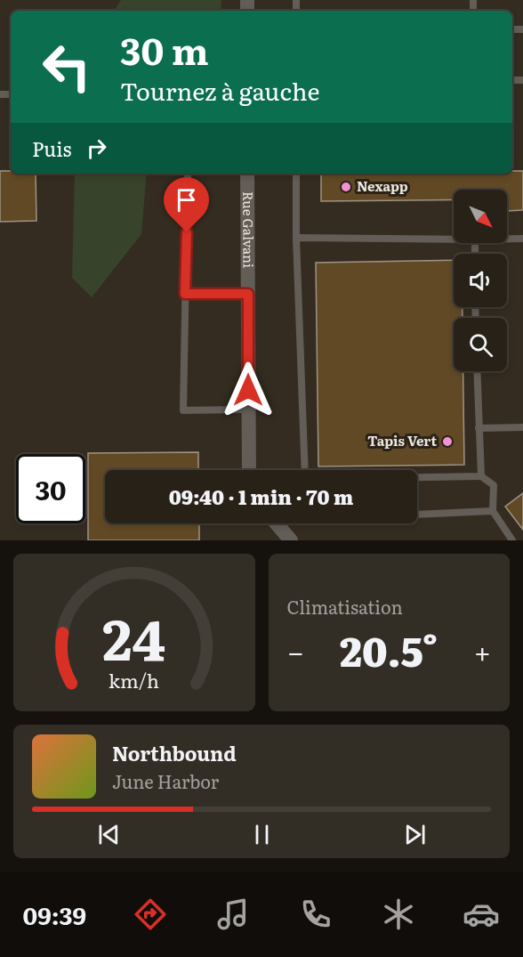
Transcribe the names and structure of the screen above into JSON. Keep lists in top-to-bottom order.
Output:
{
  "streets": {
    "street": ["Rue Galvani"]
  },
  "places": ["Nexapp", "Tapis Vert"],
  "north": "bottom right",
  "page": {
    "turn": ["30 m", "Tournez à gauche"],
    "then": "Puis",
    "limit": "30",
    "trip": "09:40 · 1 min · 70 m",
    "tile": "Climatisation",
    "heat": ["−", "20.5°", "+"],
    "song": ["Northbound", "June Harbor"],
    "tabs": "09:39",
    "gauge": ["24", "km/h"]
  }
}
